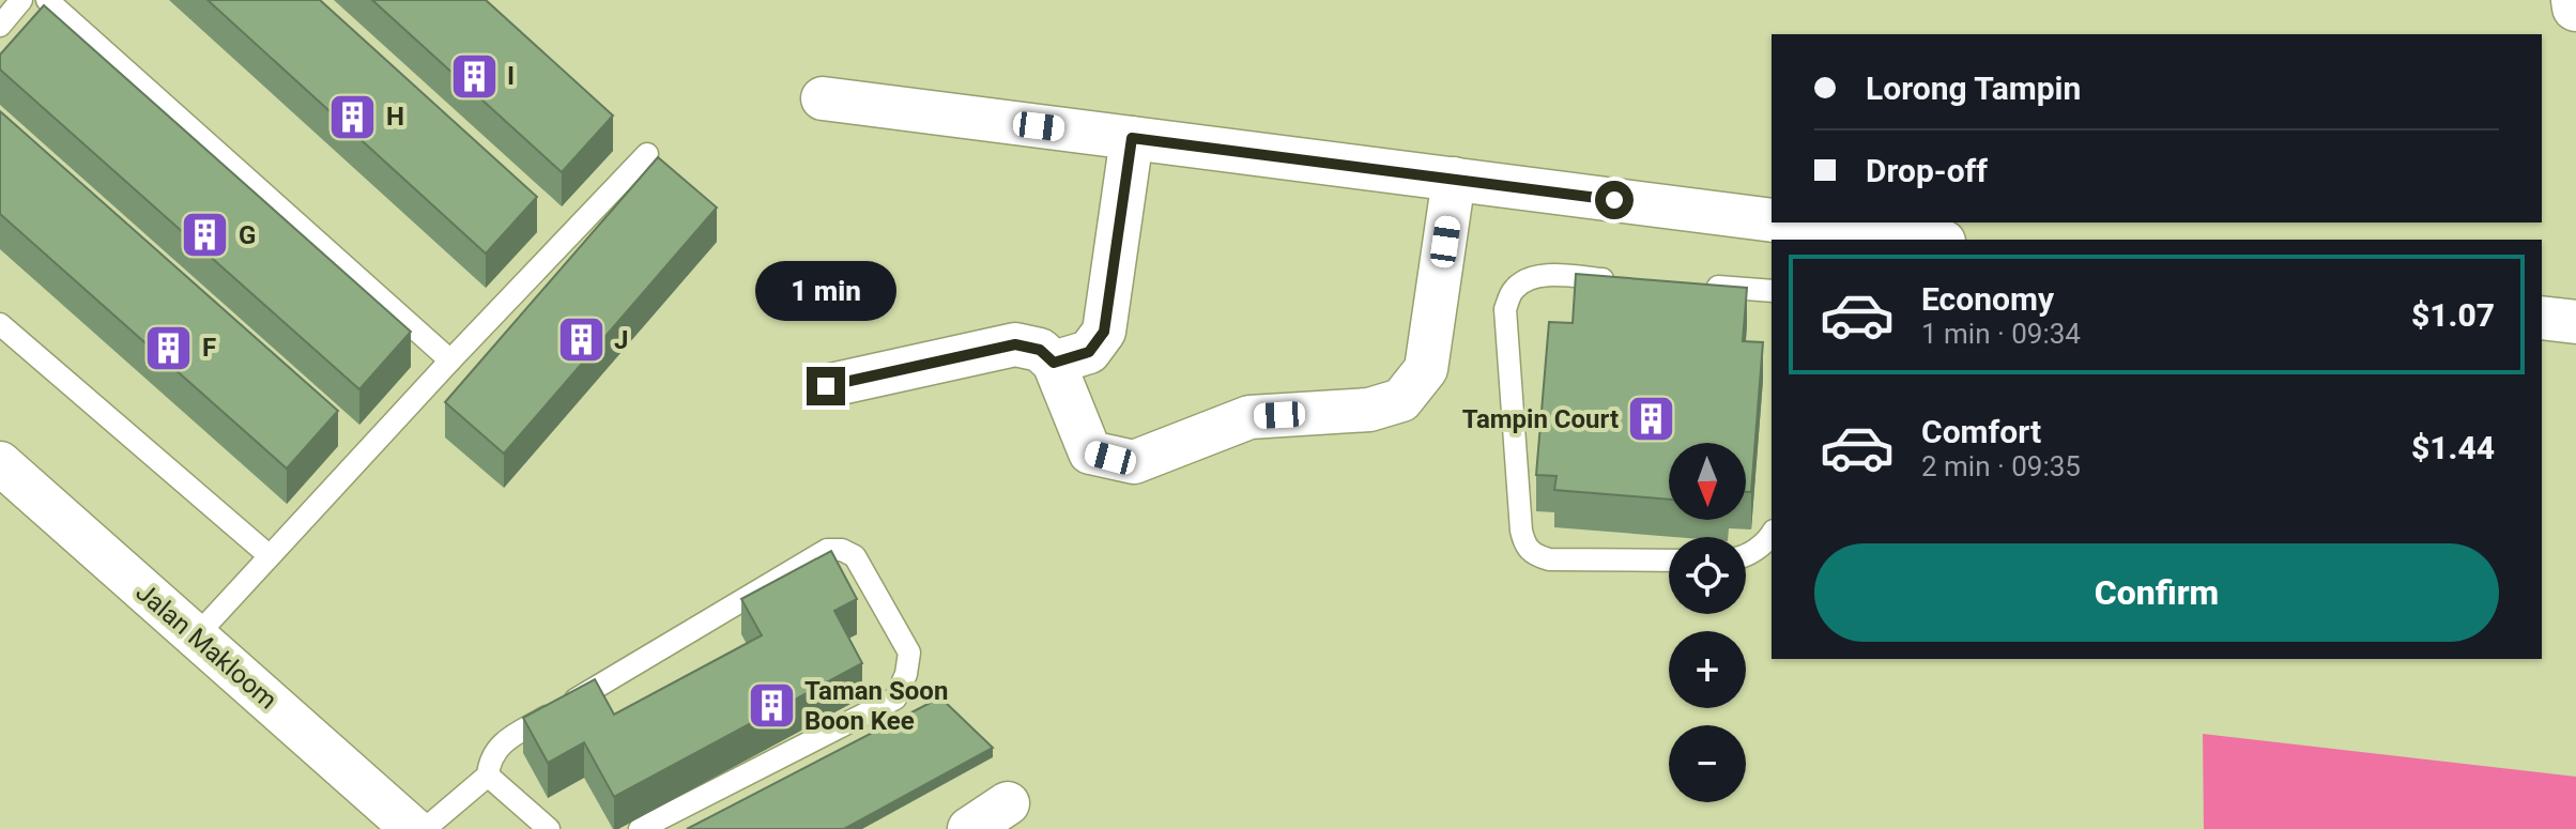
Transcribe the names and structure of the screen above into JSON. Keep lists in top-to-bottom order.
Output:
{
  "streets": {
    "street": ["Jalan Makloom"]
  },
  "places": {
    "building": [
      "I",
      "H",
      "G",
      "J",
      "F",
      "Tampin Court",
      "Taman Soon Boon Kee"
    ]
  },
  "north": "bottom",
  "page": {
    "banner": ["Lorong Tampin", "Drop-off"],
    "list": [
      {
        "name": "Economy",
        "note": "1 min · 09:34",
        "value": "$1.07"
      },
      {
        "name": "Comfort",
        "note": "2 min · 09:35",
        "value": "$1.44"
      }
    ],
    "bubble": "1 min",
    "map_buttons": ["+", "−"],
    "buttons": "Confirm"
  }
}
